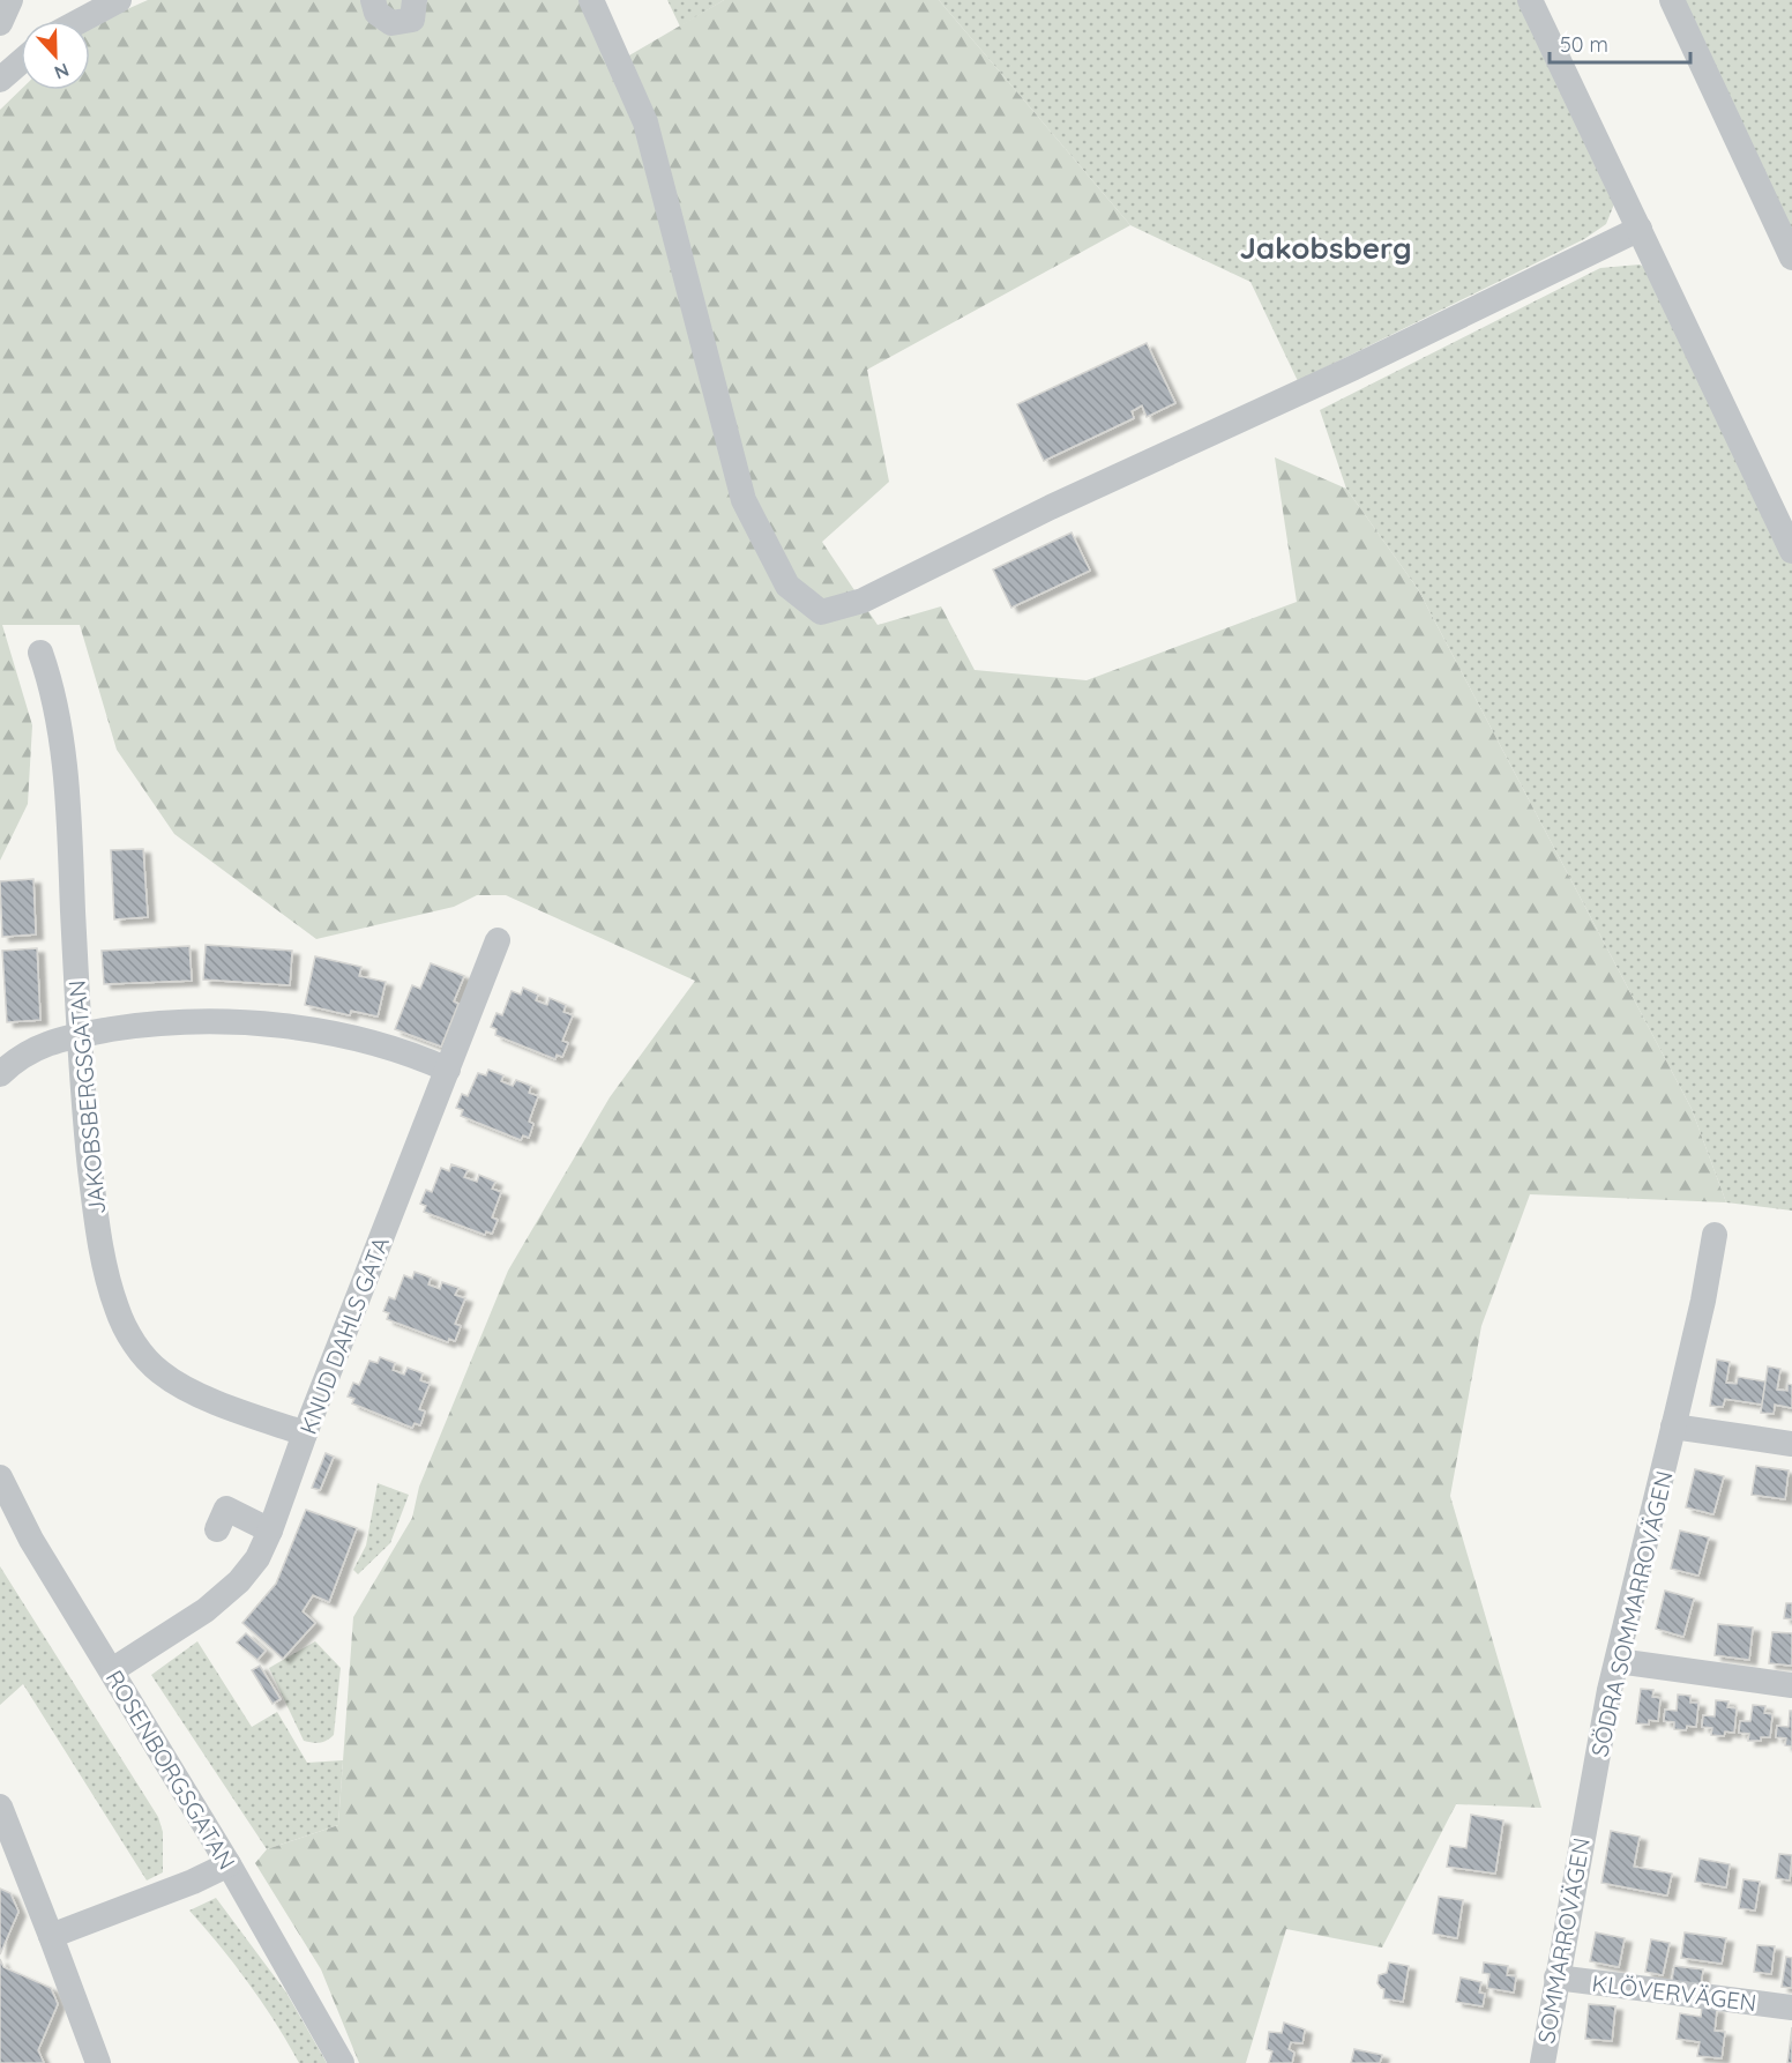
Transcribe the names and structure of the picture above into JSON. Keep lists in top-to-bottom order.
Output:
{
  "streets": {
    "street": [
      "JAKOBSBERGSGATAN",
      "KNUD DAHLS GATA",
      "SÖDRA SOMMARROVÄGEN",
      "ROSENBORGSGATAN",
      "SOMMARROVÄGEN",
      "KLÖVERVÄGEN"
    ]
  },
  "crossings": [
    ["JAKOBSBERGSGATAN", "KNUD DAHLS GATA"],
    ["KNUD DAHLS GATA", "ROSENBORGSGATAN"],
    ["SÖDRA SOMMARROVÄGEN", "SOMMARROVÄGEN"],
    ["SOMMARROVÄGEN", "KLÖVERVÄGEN"]
  ],
  "districts": ["Jakobsberg"],
  "scale_bar": "50 m",
  "north": "bottom"
}
